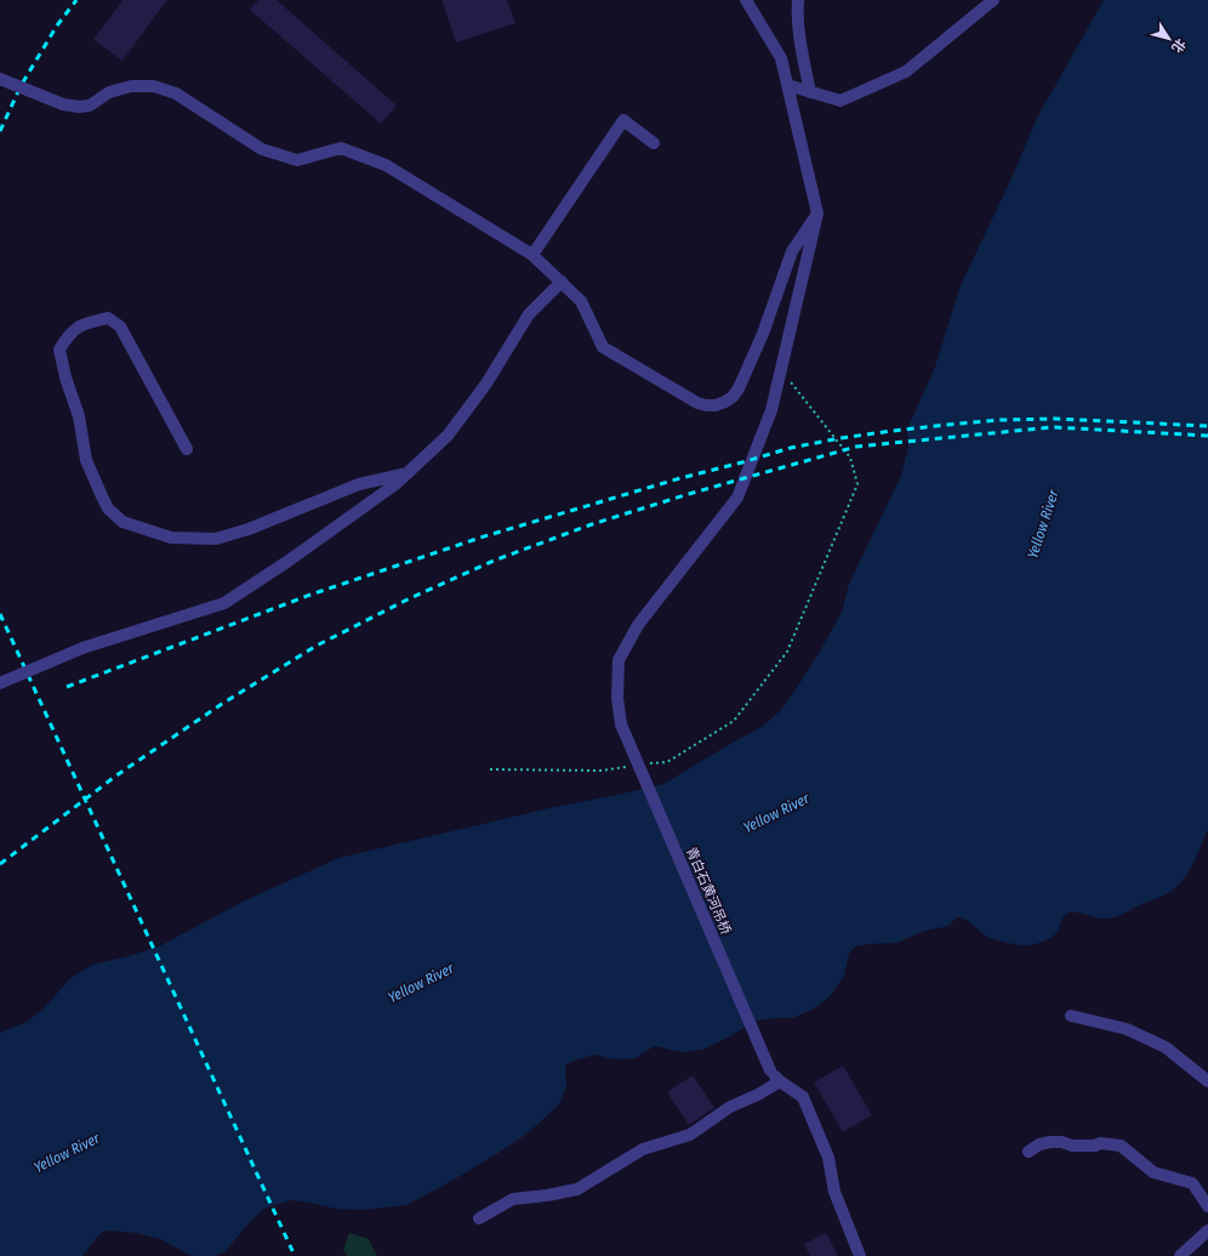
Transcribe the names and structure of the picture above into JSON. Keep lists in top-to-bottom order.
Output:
{
  "streets": {
    "street": ["青白石黄河吊桥"]
  },
  "water": ["Yellow River"],
  "north": "bottom right"
}
